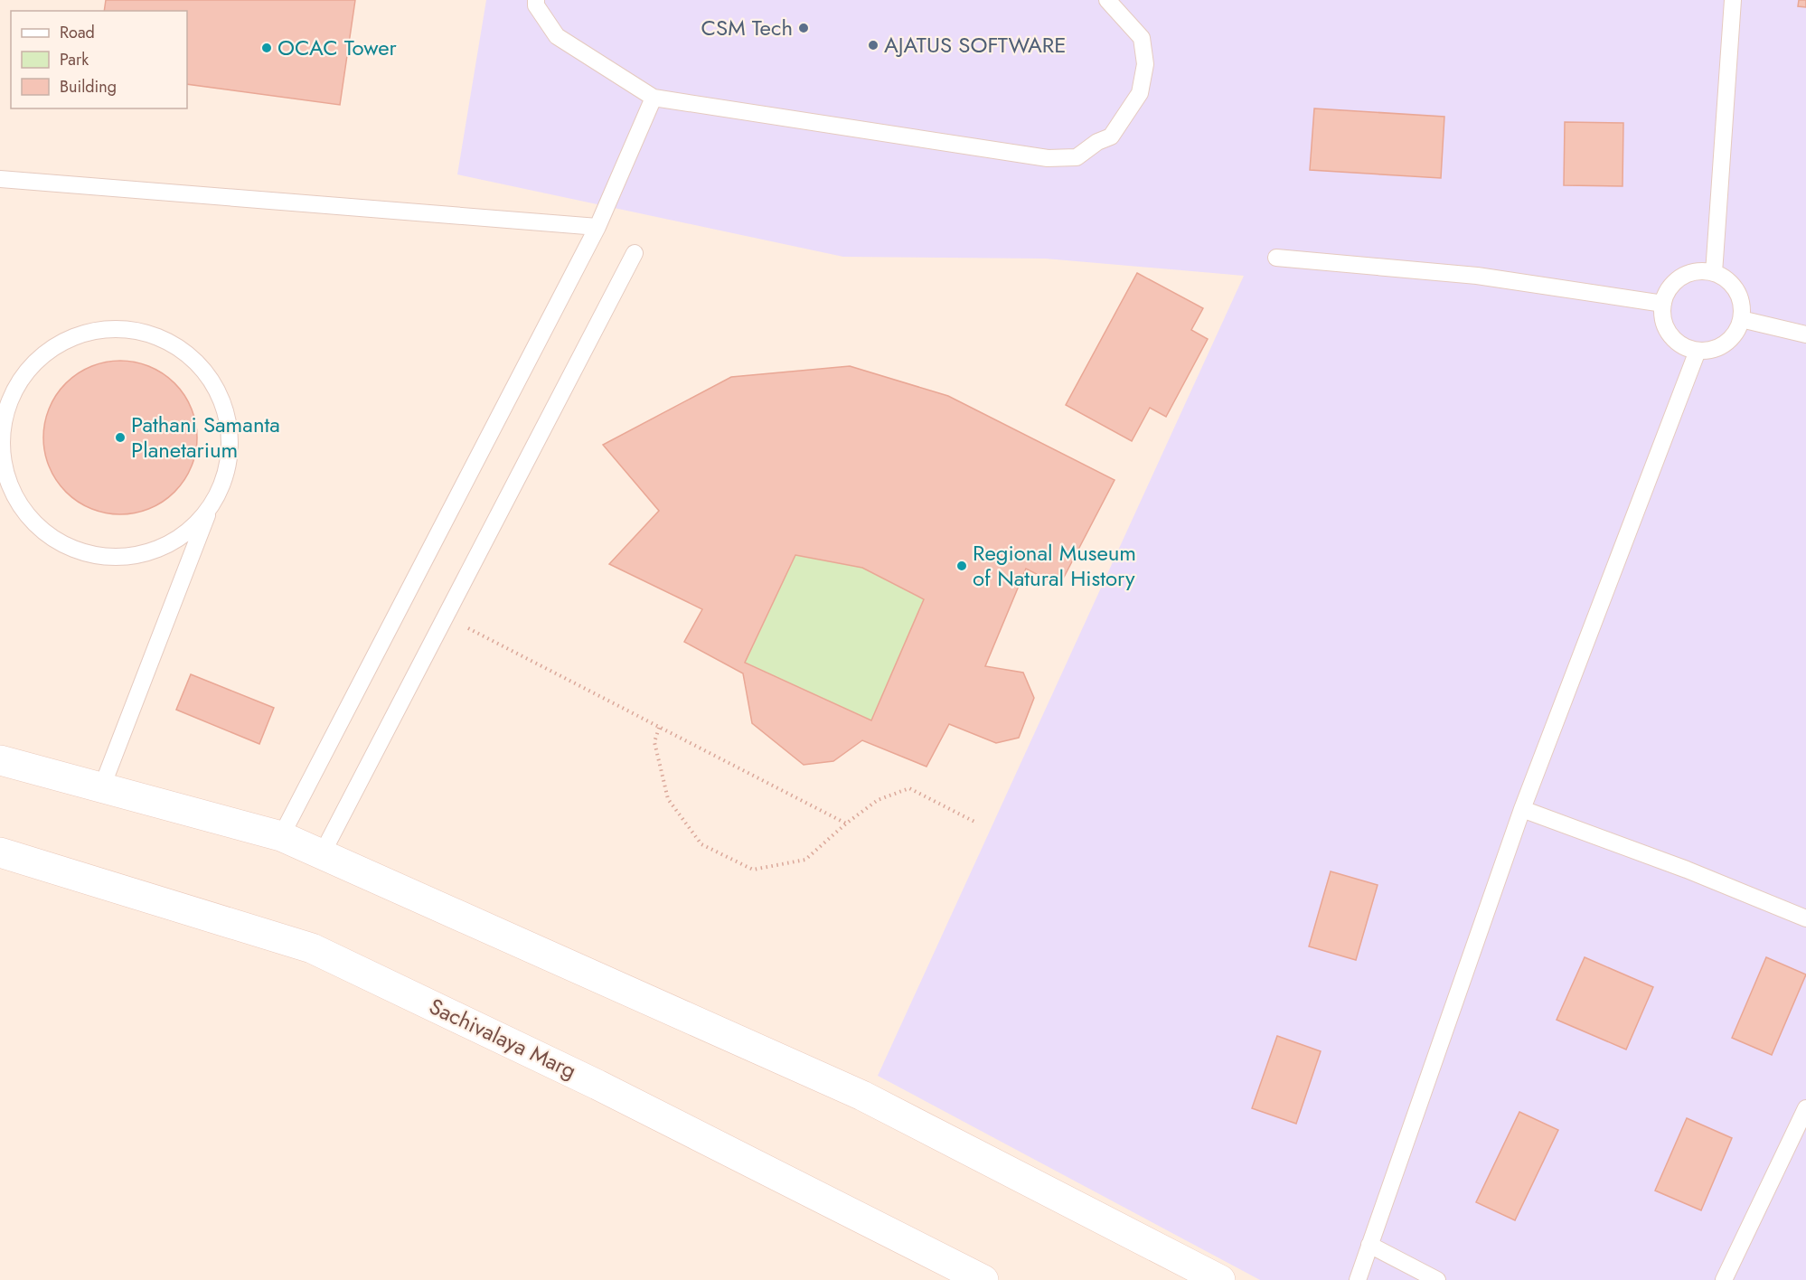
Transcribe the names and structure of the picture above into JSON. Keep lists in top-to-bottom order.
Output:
{
  "streets": {
    "main road": ["Sachivalaya Marg"]
  },
  "places": [
    "CSM Tech",
    "AJATUS SOFTWARE",
    "OCAC Tower",
    "Pathani Samanta Planetarium",
    "Regional Museum of Natural History"
  ],
  "legend": ["Road", "Park", "Building"]
}
